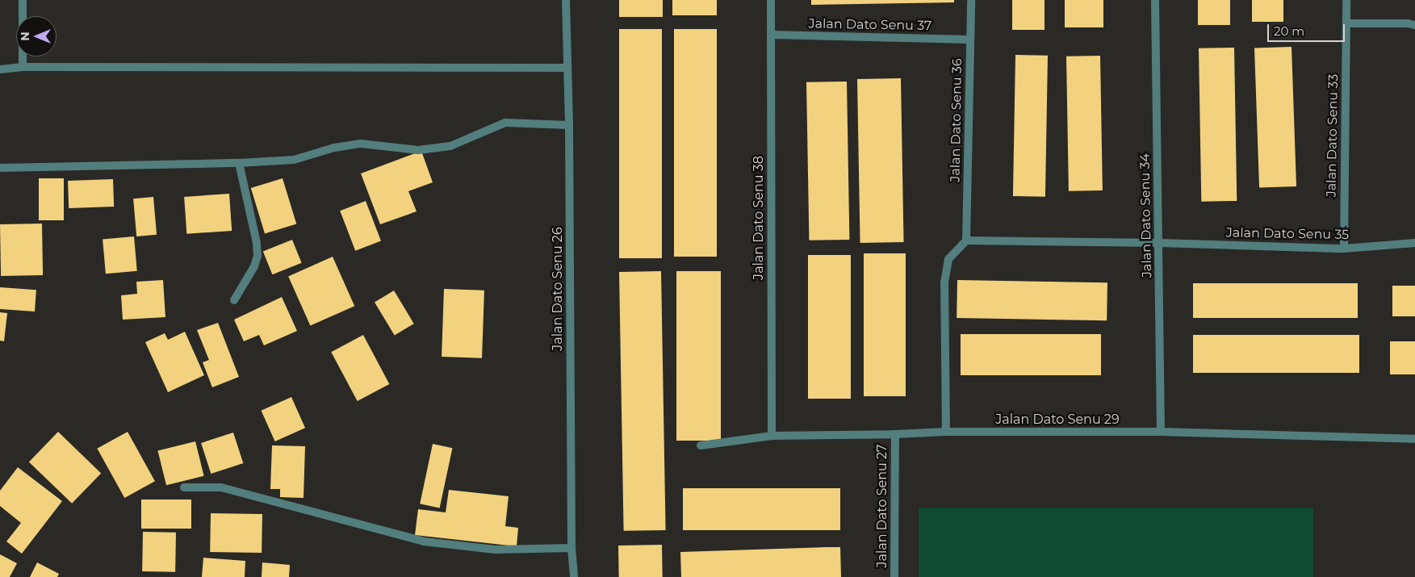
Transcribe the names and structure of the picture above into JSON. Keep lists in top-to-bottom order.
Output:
{
  "streets": {
    "street": [
      "Jalan Dato Senu 37",
      "Jalan Dato Senu 36",
      "Jalan Dato Senu 33",
      "Jalan Dato Senu 34",
      "Jalan Dato Senu 38",
      "Jalan Dato Senu 35",
      "Jalan Dato Senu 26",
      "Jalan Dato Senu 29",
      "Jalan Dato Senu 27"
    ]
  },
  "crossings": [
    ["Jalan Dato Senu 37", "Jalan Dato Senu 36"],
    ["Jalan Dato Senu 37", "Jalan Dato Senu 38"],
    ["Jalan Dato Senu 33", "Jalan Dato Senu 35"],
    ["Jalan Dato Senu 34", "Jalan Dato Senu 35"],
    ["Jalan Dato Senu 34", "Jalan Dato Senu 29"],
    ["Jalan Dato Senu 38", "Jalan Dato Senu 29"],
    ["Jalan Dato Senu 29", "Jalan Dato Senu 27"]
  ],
  "scale_bar": "20 m",
  "north": "left"
}
